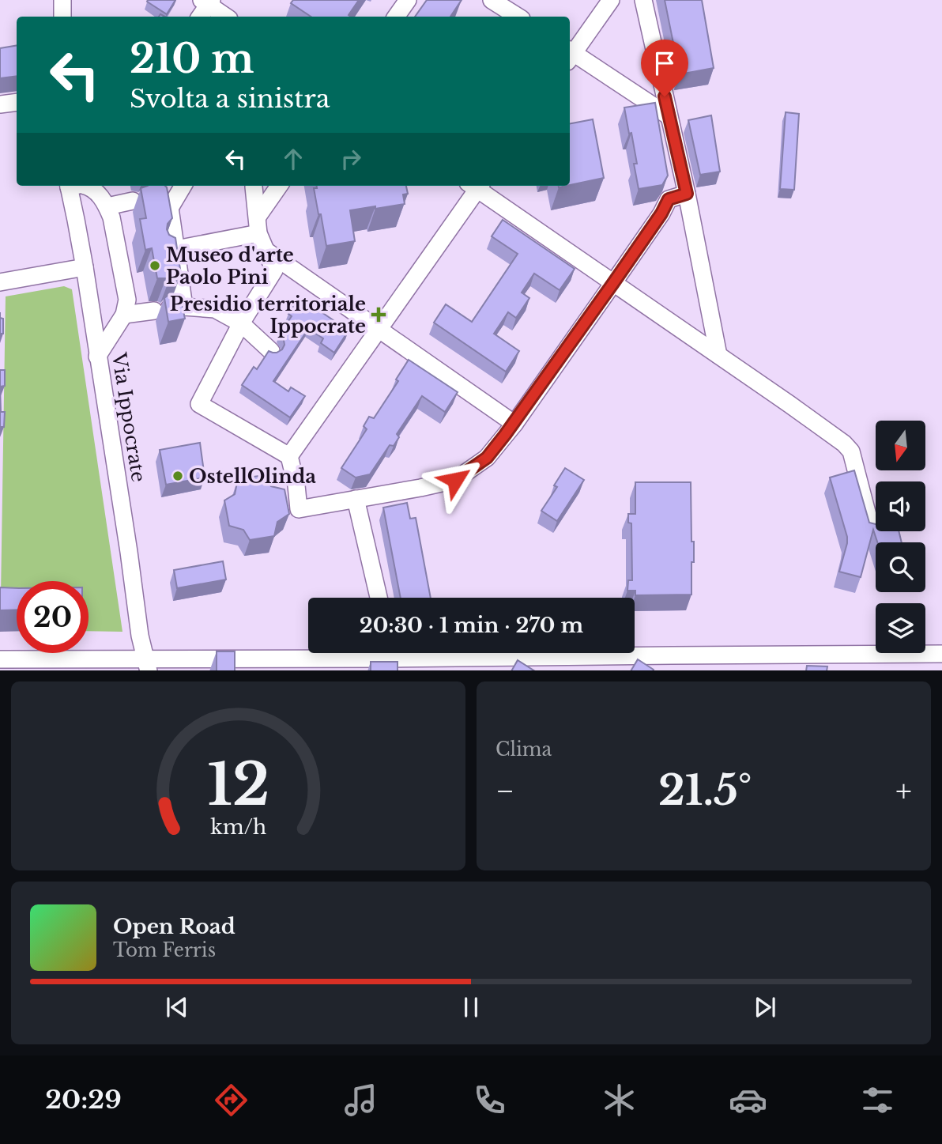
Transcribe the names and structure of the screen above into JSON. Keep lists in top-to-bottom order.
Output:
{
  "streets": {
    "street": ["Via Ippocrate"]
  },
  "places": {
    "other": ["Museo d'arte Paolo Pini", "OstellOlinda"],
    "health": ["Presidio territoriale Ippocrate"]
  },
  "north": "bottom",
  "page": {
    "turn": ["210 m", "Svolta a sinistra"],
    "limit": "20",
    "trip": "20:30 · 1 min · 270 m",
    "tile": "Clima",
    "heat": ["−", "21.5°", "+"],
    "song": ["Open Road", "Tom Ferris"],
    "tabs": "20:29",
    "gauge": ["12", "km/h"]
  }
}
